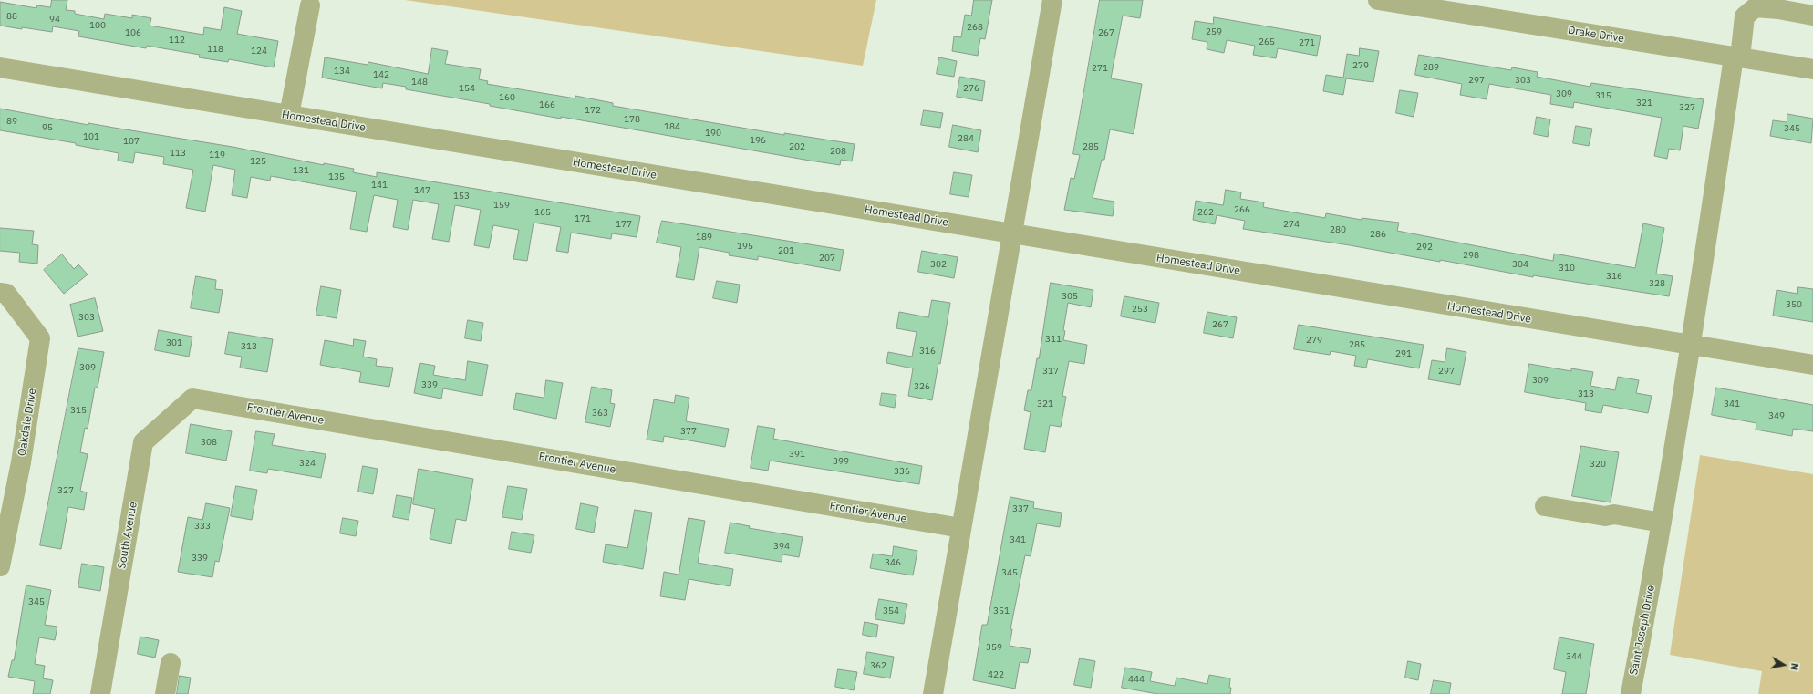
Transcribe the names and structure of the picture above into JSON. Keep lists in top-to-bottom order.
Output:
{
  "streets": {
    "street": [
      "Drake Drive",
      "Homestead Drive",
      "Frontier Avenue",
      "Oakdale Drive",
      "South Avenue",
      "Saint Joseph Drive"
    ]
  },
  "crossings": [
    ["Drake Drive", "Saint Joseph Drive"],
    ["Homestead Drive", "Saint Joseph Drive"],
    ["Frontier Avenue", "South Avenue"]
  ],
  "house_numbers": [
    "88",
    "94",
    "100",
    "268",
    "259",
    "106",
    "267",
    "112",
    "265",
    "271",
    "118",
    "124",
    "279",
    "289",
    "271",
    "134",
    "142",
    "297",
    "303",
    "148",
    "154",
    "276",
    "309",
    "315",
    "160",
    "321",
    "166",
    "327",
    "172",
    "178",
    "89",
    "184",
    "95",
    "345",
    "190",
    "101",
    "284",
    "196",
    "107",
    "202",
    "285",
    "208",
    "113",
    "119",
    "125",
    "131",
    "135",
    "141",
    "147",
    "153",
    "159",
    "266",
    "165",
    "262",
    "171",
    "177",
    "274",
    "280",
    "286",
    "189",
    "195",
    "292",
    "201",
    "298",
    "207",
    "302",
    "304",
    "310",
    "316",
    "328",
    "305",
    "350",
    "253",
    "303",
    "267",
    "311",
    "279",
    "301",
    "285",
    "313",
    "316",
    "291",
    "309",
    "317",
    "297",
    "309",
    "339",
    "326",
    "313",
    "321",
    "341",
    "315",
    "363",
    "349",
    "377",
    "308",
    "391",
    "399",
    "324",
    "320",
    "336",
    "327",
    "337",
    "333",
    "341",
    "394",
    "339",
    "346",
    "345",
    "345",
    "354",
    "351",
    "359",
    "344",
    "362",
    "422",
    "444"
  ],
  "north": "right"
}
